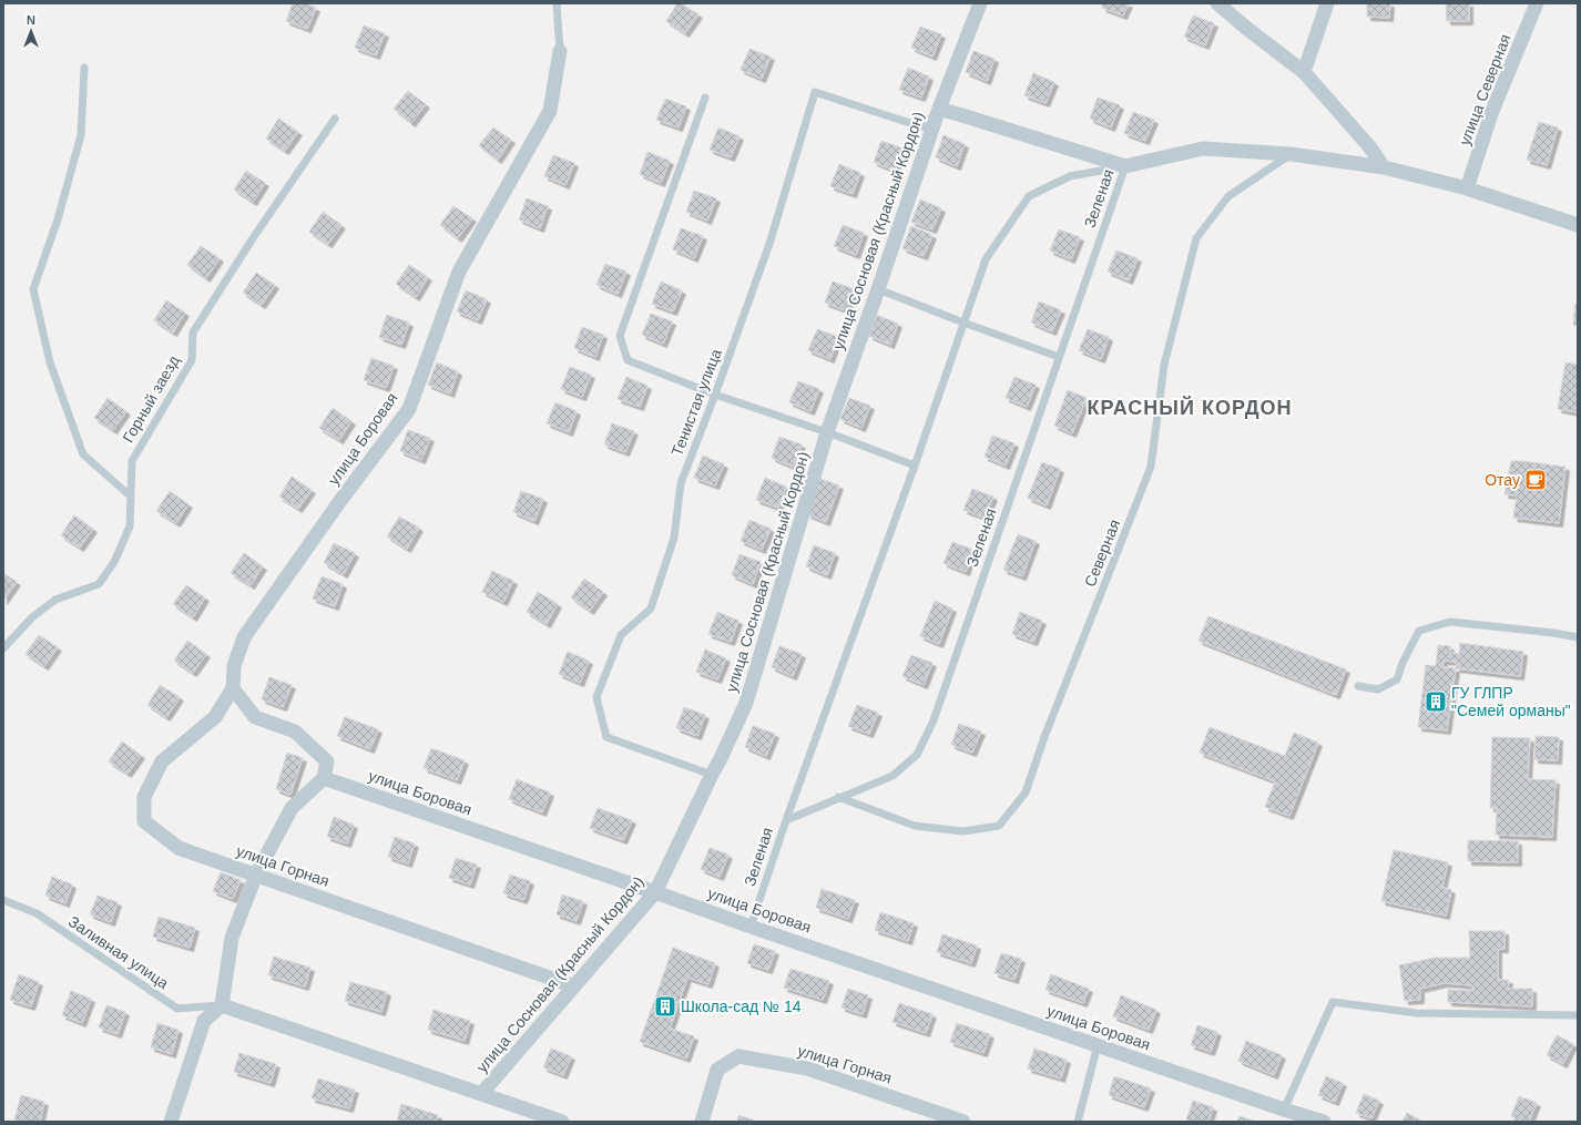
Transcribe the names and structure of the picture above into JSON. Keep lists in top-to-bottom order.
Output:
{
  "streets": {
    "street": [
      "улица Северная",
      "улица Сосновая (Красный Кордон)",
      "улица Боровая",
      "улица Горная"
    ],
    "lane": [
      "Зеленая",
      "Горный заезд",
      "Тенистая улица",
      "Северная",
      "Заливная улица"
    ]
  },
  "crossings": [
    ["Зеленая", "улица Боровая"],
    ["Зеленая", "Северная"],
    ["улица Сосновая (Красный Кордон)", "Тенистая улица"],
    ["улица Сосновая (Красный Кордон)", "улица Боровая"],
    ["улица Сосновая (Красный Кордон)", "улица Горная"],
    ["улица Боровая", "улица Горная"]
  ],
  "districts": ["КРАСНЫЙ КОРДОН"],
  "places": {
    "cafe": ["Отау"],
    "building": ["ГУ ГЛПР \"Семей орманы\"", "Школа-сад № 14"]
  },
  "north": "top"
}
